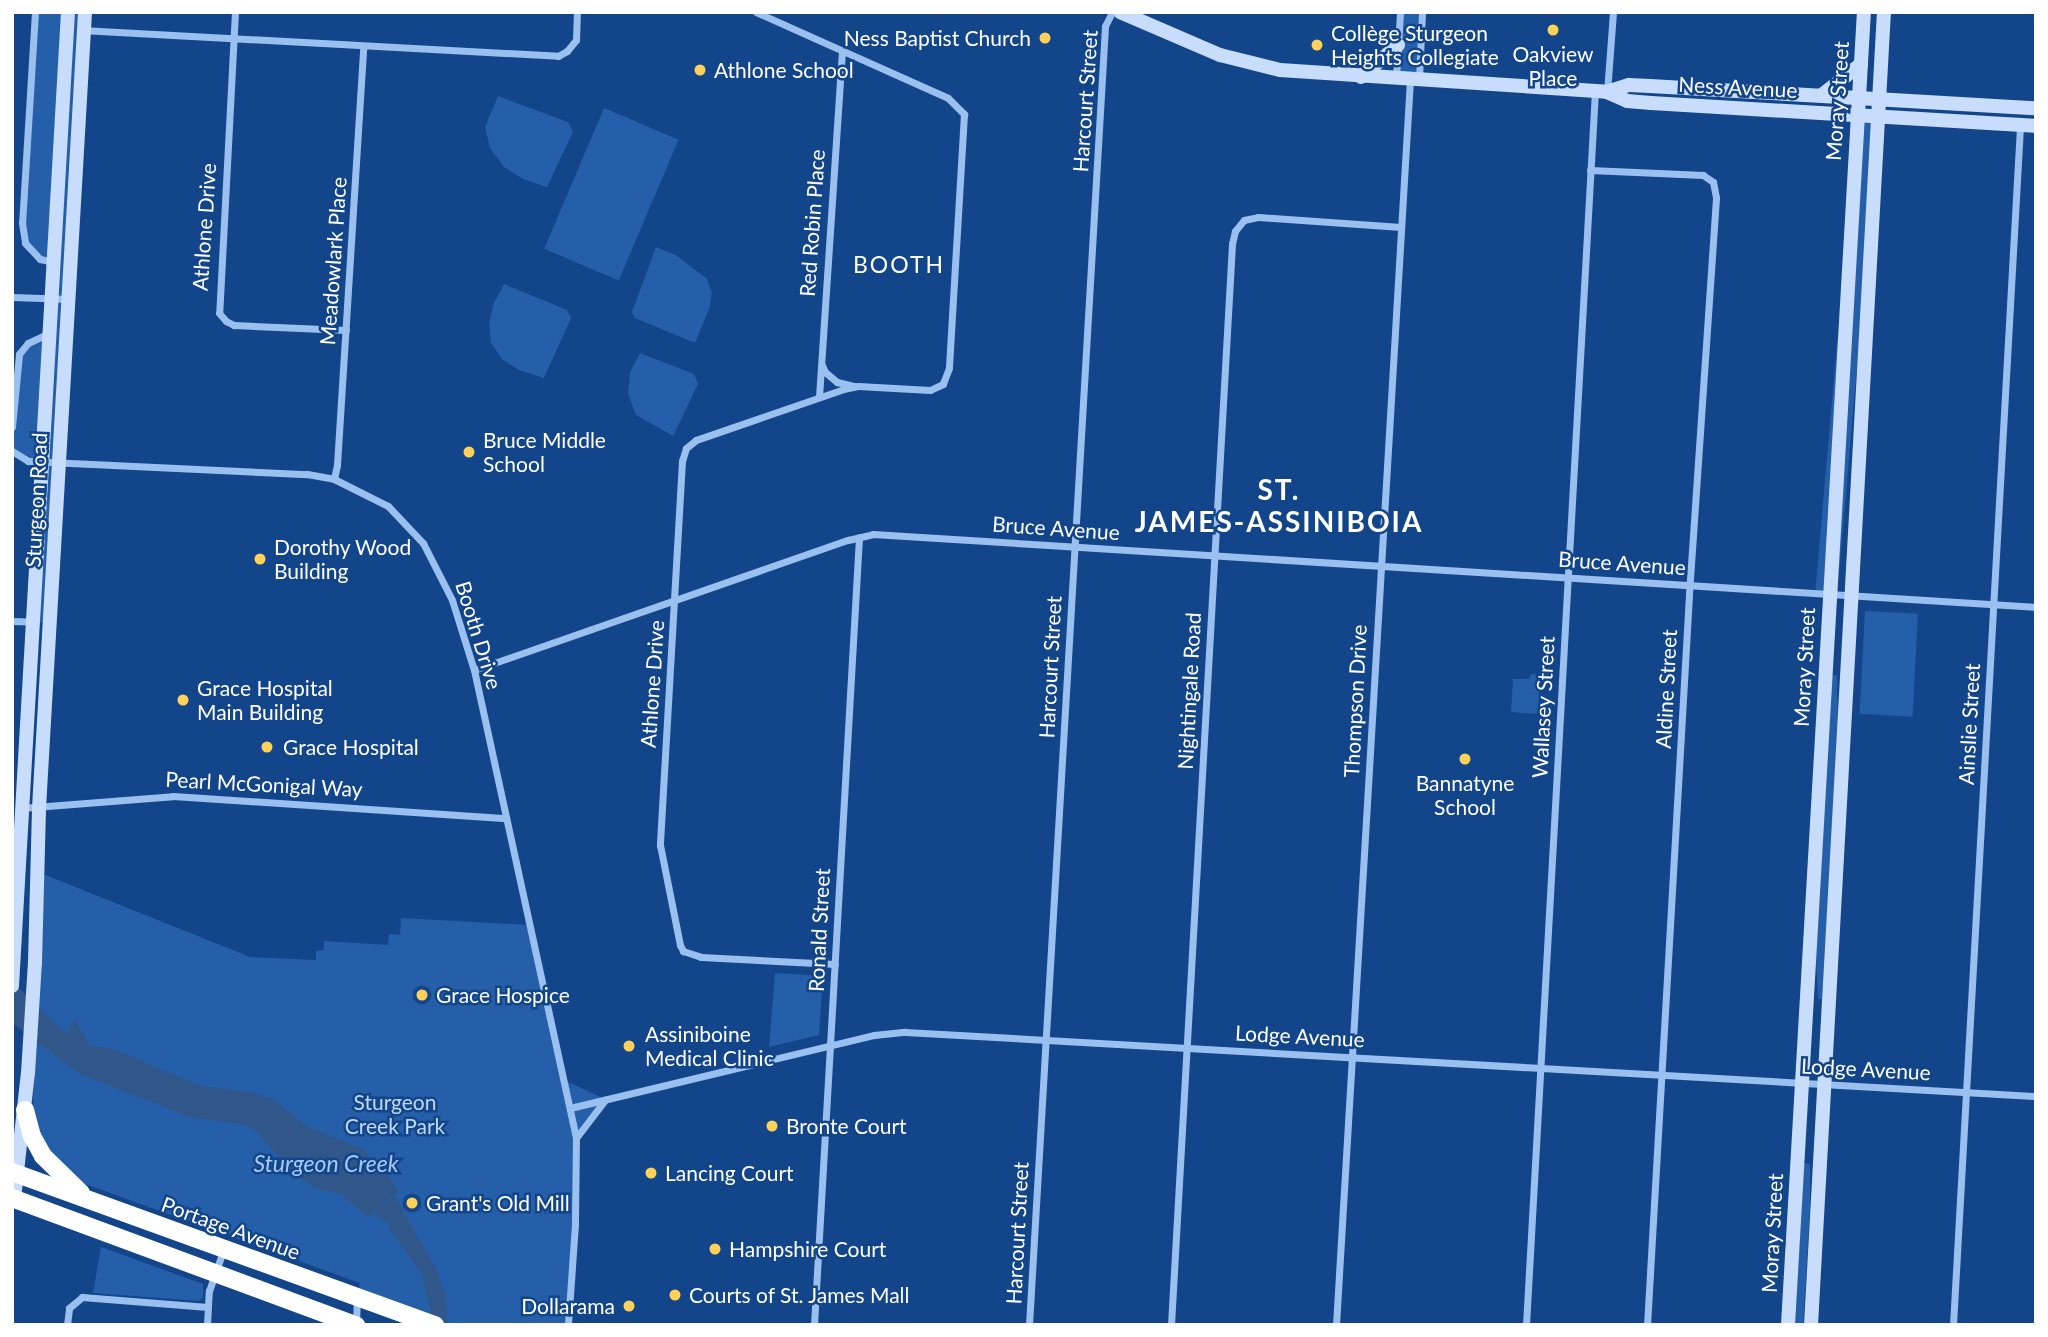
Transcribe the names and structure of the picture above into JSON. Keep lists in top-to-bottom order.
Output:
{
  "streets": {
    "highway": ["Portage Avenue"],
    "main road": ["Ness Avenue", "Moray Street", "Sturgeon Road"],
    "street": [
      "Harcourt Street",
      "Red Robin Place",
      "Athlone Drive",
      "Meadowlark Place",
      "Bruce Avenue",
      "Booth Drive",
      "Aldine Street",
      "Nightingale Road",
      "Thompson Drive",
      "Wallasey Street",
      "Ainslie Street",
      "Pearl McGonigal Way",
      "Ronald Street",
      "Lodge Avenue"
    ]
  },
  "crossings": [
    ["Ness Avenue", "Moray Street"],
    ["Ness Avenue", "Thompson Drive"],
    ["Ness Avenue", "Wallasey Street"],
    ["Ness Avenue", "Ainslie Street"],
    ["Harcourt Street", "Bruce Avenue"],
    ["Harcourt Street", "Lodge Avenue"],
    ["Moray Street", "Bruce Avenue"],
    ["Moray Street", "Lodge Avenue"],
    ["Red Robin Place", "Athlone Drive"],
    ["Athlone Drive", "Meadowlark Place"],
    ["Athlone Drive", "Bruce Avenue"],
    ["Athlone Drive", "Ronald Street"],
    ["Meadowlark Place", "Booth Drive"],
    ["Sturgeon Road", "Booth Drive"],
    ["Sturgeon Road", "Pearl McGonigal Way"],
    ["Sturgeon Road", "Portage Avenue"],
    ["Bruce Avenue", "Booth Drive"],
    ["Bruce Avenue", "Aldine Street"],
    ["Bruce Avenue", "Nightingale Road"],
    ["Bruce Avenue", "Thompson Drive"],
    ["Bruce Avenue", "Wallasey Street"],
    ["Bruce Avenue", "Ainslie Street"],
    ["Bruce Avenue", "Ronald Street"],
    ["Booth Drive", "Pearl McGonigal Way"],
    ["Booth Drive", "Lodge Avenue"],
    ["Aldine Street", "Wallasey Street"],
    ["Aldine Street", "Lodge Avenue"],
    ["Nightingale Road", "Thompson Drive"],
    ["Nightingale Road", "Lodge Avenue"],
    ["Thompson Drive", "Lodge Avenue"],
    ["Wallasey Street", "Lodge Avenue"],
    ["Ainslie Street", "Lodge Avenue"],
    ["Ronald Street", "Lodge Avenue"]
  ],
  "districts": ["BOOTH", "ST. JAMES-ASSINIBOIA"],
  "water": ["Sturgeon Creek"],
  "parks": ["Sturgeon Creek Park"],
  "places": [
    "Oakview Place",
    "Ness Baptist Church",
    "Collège Sturgeon Heights Collegiate",
    "Athlone School",
    "Bruce Middle School",
    "Dorothy Wood Building",
    "Grace Hospital Main Building",
    "Grace Hospital",
    "Bannatyne School",
    "Grace Hospice",
    "Assiniboine Medical Clinic",
    "Bronte Court",
    "Lancing Court",
    "Grant's Old Mill",
    "Hampshire Court",
    "Courts of St. James Mall",
    "Dollarama"
  ]
}
